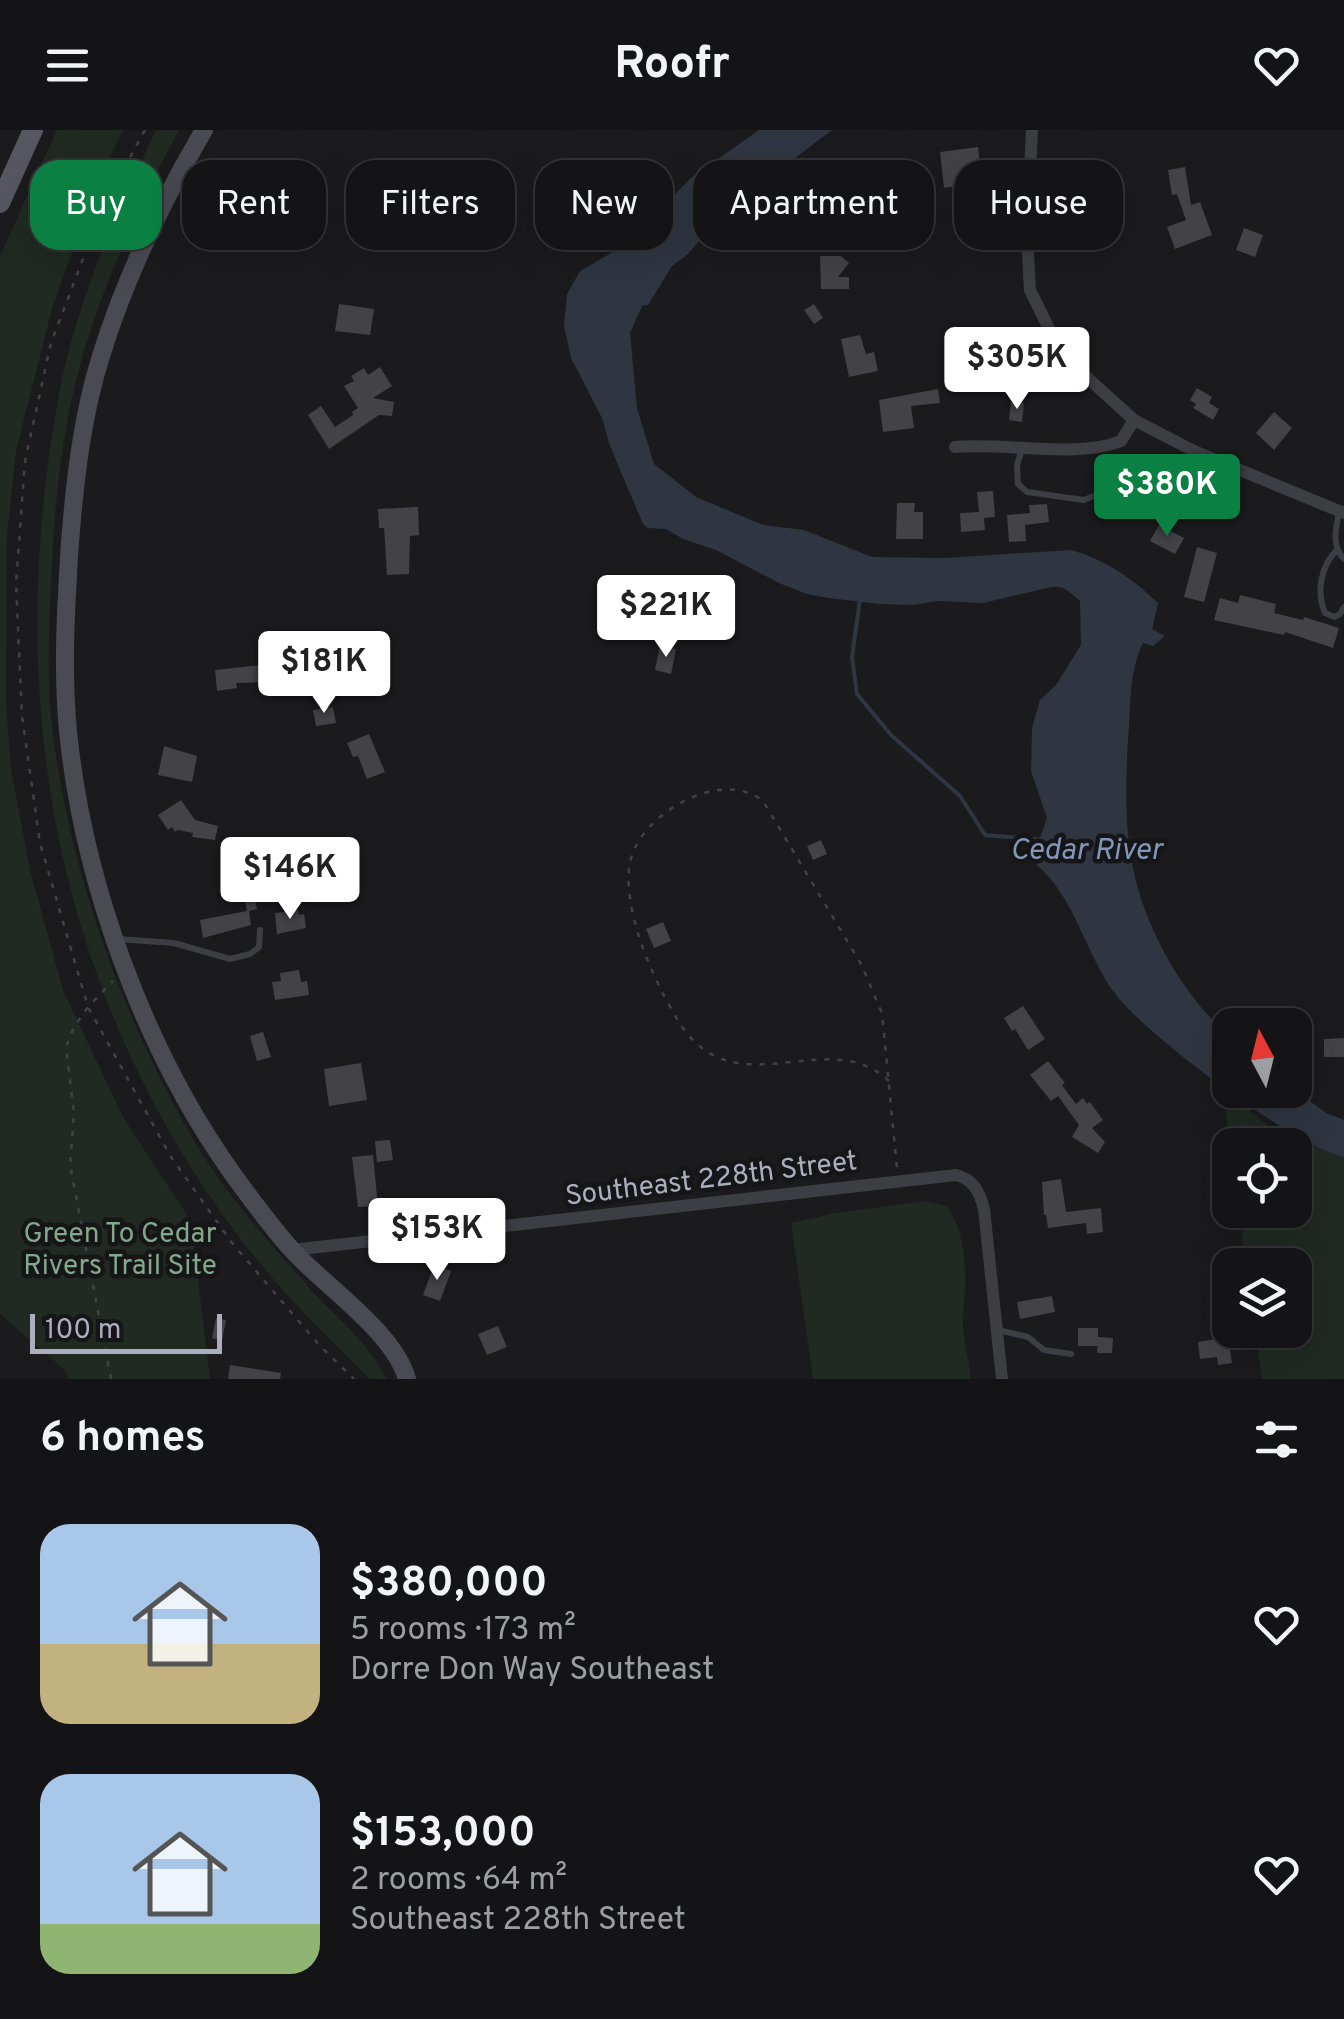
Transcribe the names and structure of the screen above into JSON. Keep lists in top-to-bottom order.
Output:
{
  "streets": {
    "street": ["Southeast 228th Street"]
  },
  "water": ["Cedar River"],
  "parks": ["Green To Cedar Rivers Trail Site"],
  "scale_bar": "100 m",
  "north": "top",
  "page": {
    "header": "Roofr",
    "chip": [
      "Buy",
      "Rent",
      "Filters",
      "New",
      "Apartment",
      "House"
    ],
    "price": [
      "$305K",
      "$380K",
      "$221K",
      "$181K",
      "$146K",
      "$153K"
    ],
    "scale": "100 m",
    "heading": "6 homes",
    "list": [
      {
        "name": "$380,000",
        "note": "5 rooms · 173 m² · Dorre Don Way Southeast"
      },
      {
        "name": "$153,000",
        "note": "2 rooms · 64 m² · Southeast 228th Street"
      }
    ]
  }
}
